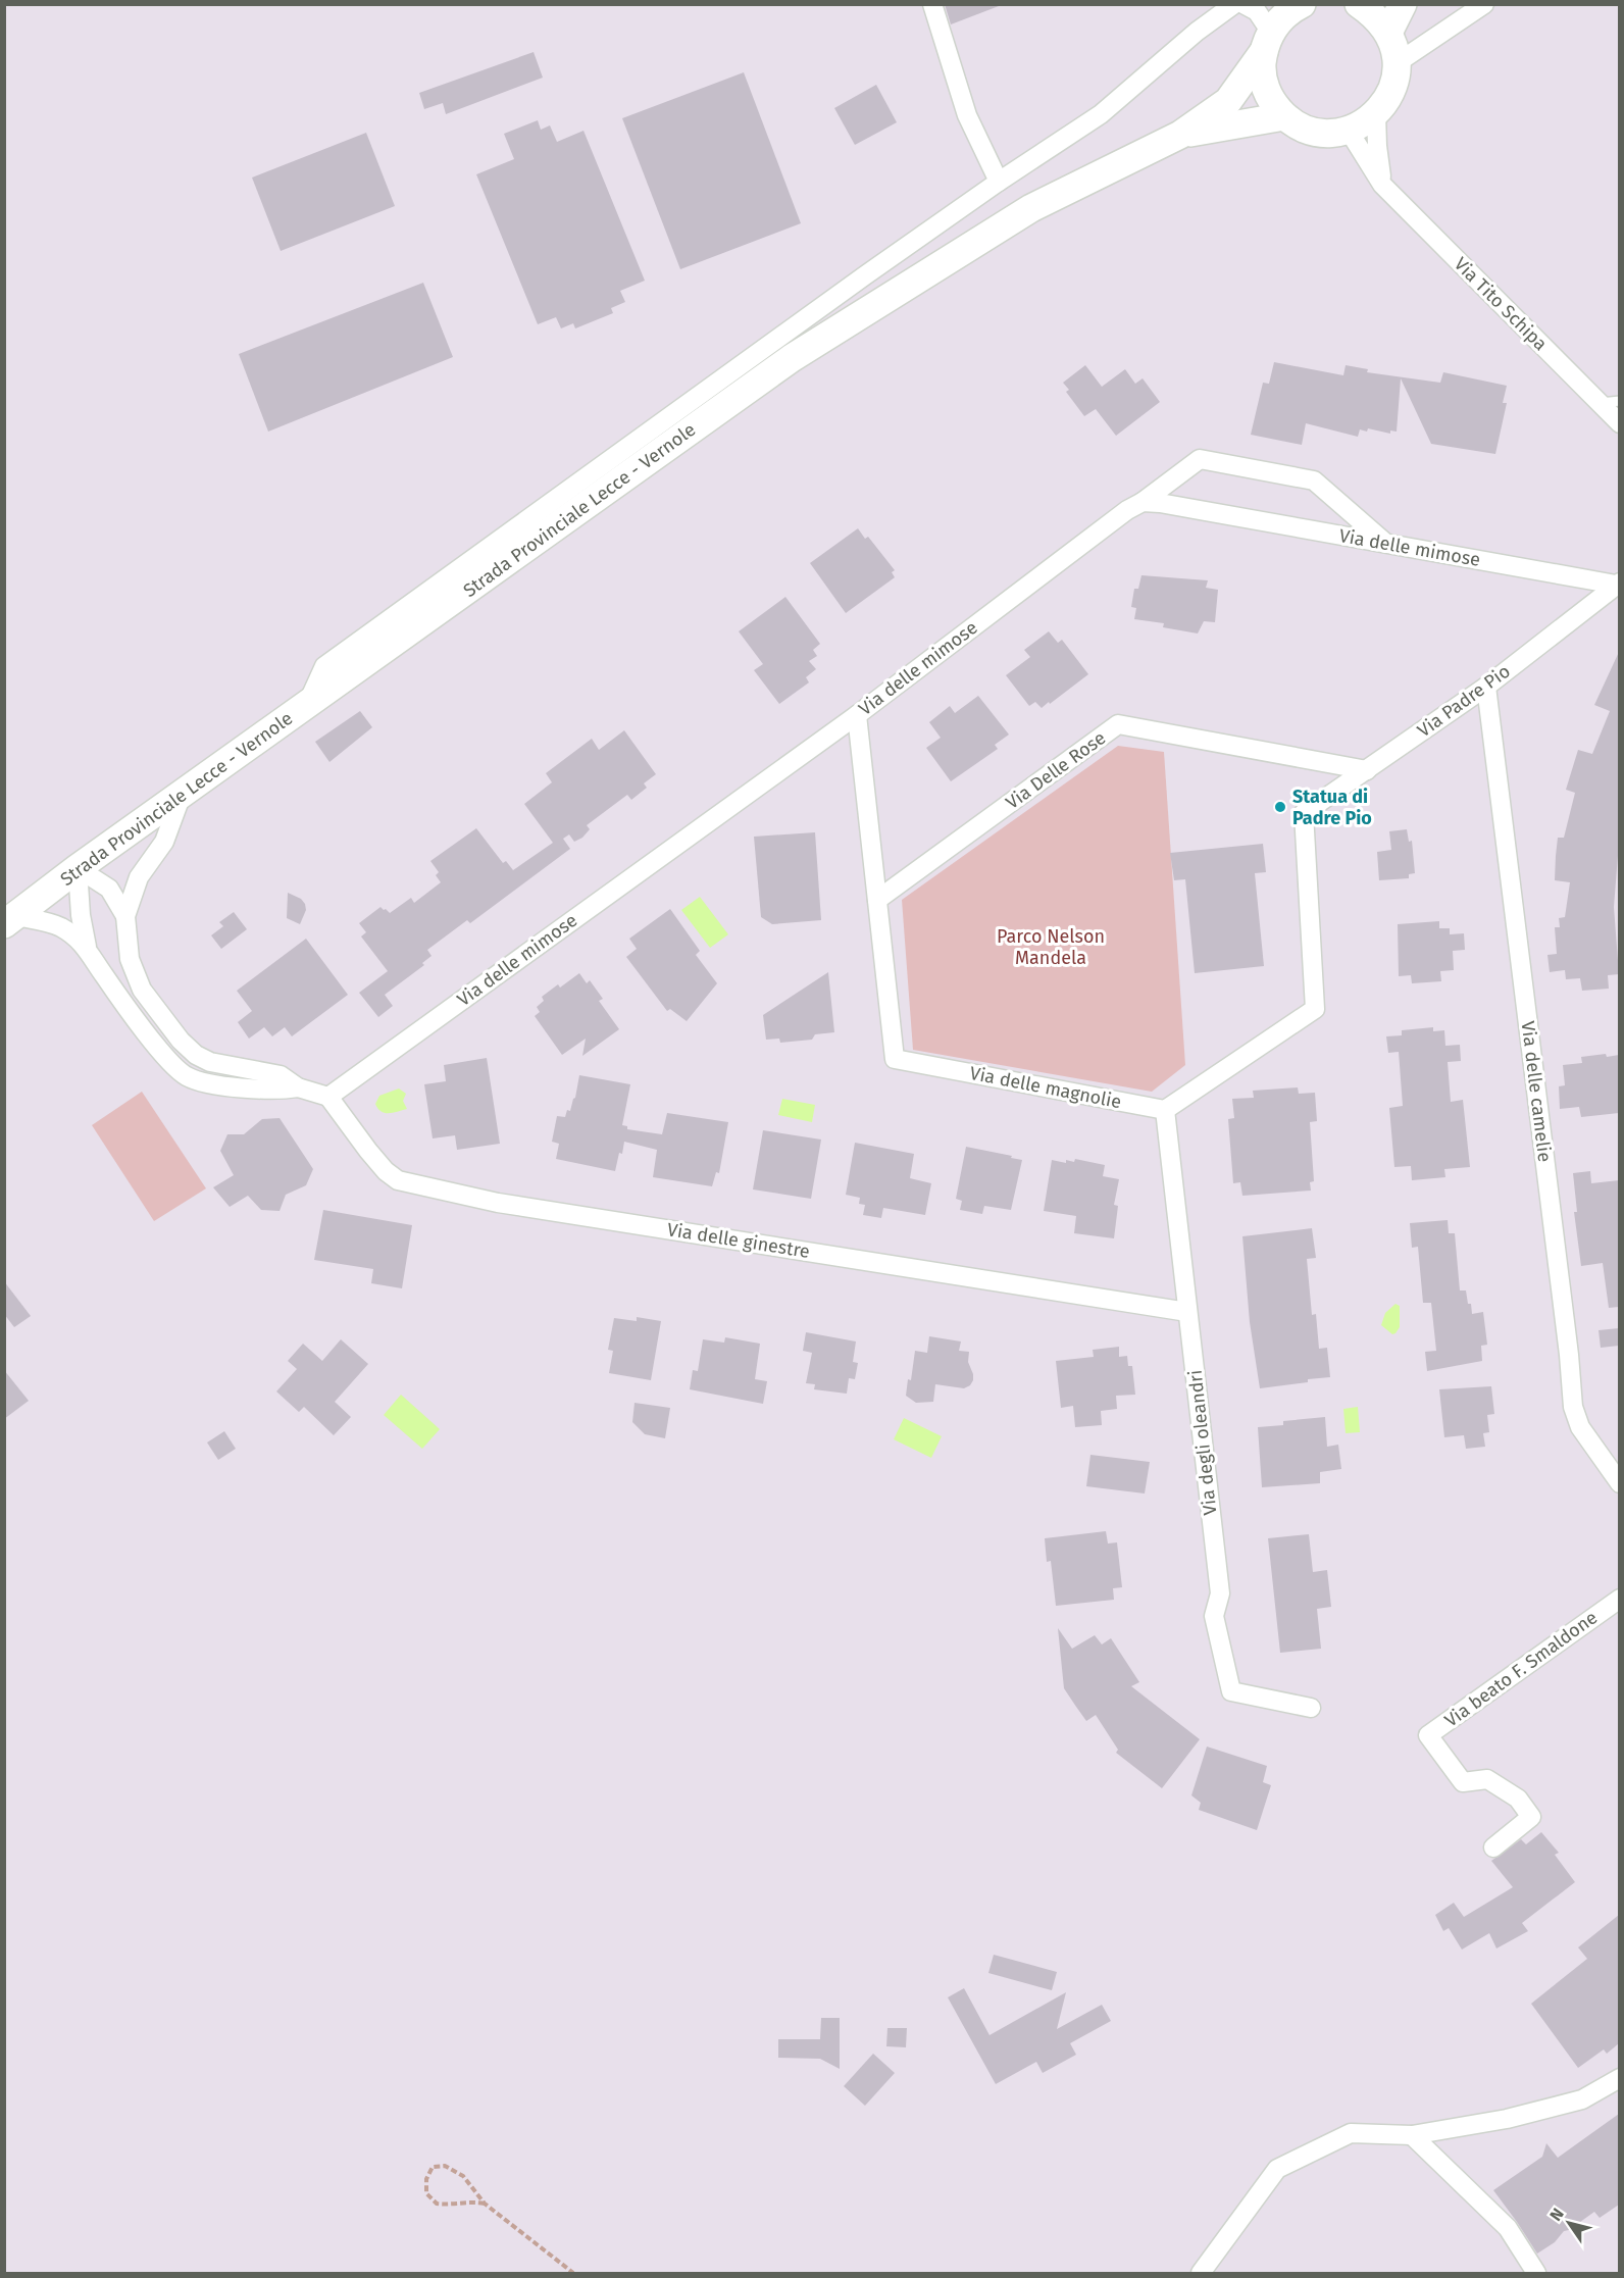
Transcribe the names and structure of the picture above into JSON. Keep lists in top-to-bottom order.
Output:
{
  "streets": {
    "main road": ["Strada Provinciale Lecce - Vernole"],
    "street": [
      "Via Tito Schipa",
      "Via delle mimose",
      "Via Padre Pio",
      "Via Delle Rose",
      "Via delle magnolie",
      "Via delle camelie",
      "Via delle ginestre",
      "Via degli oleandri",
      "Via beato F. Smaldone"
    ]
  },
  "crossings": [
    ["Via delle mimose", "Via Padre Pio"],
    ["Via delle mimose", "Via delle magnolie"],
    ["Via delle mimose", "Via delle ginestre"],
    ["Via Padre Pio", "Via Delle Rose"],
    ["Via Padre Pio", "Via delle magnolie"],
    ["Via Padre Pio", "Via delle camelie"],
    ["Via Padre Pio", "Via degli oleandri"],
    ["Via Delle Rose", "Via delle magnolie"],
    ["Via delle magnolie", "Via degli oleandri"],
    ["Via delle ginestre", "Via degli oleandri"]
  ],
  "parks": ["Parco Nelson Mandela"],
  "places": ["Statua di Padre Pio"],
  "north": "top left"
}
